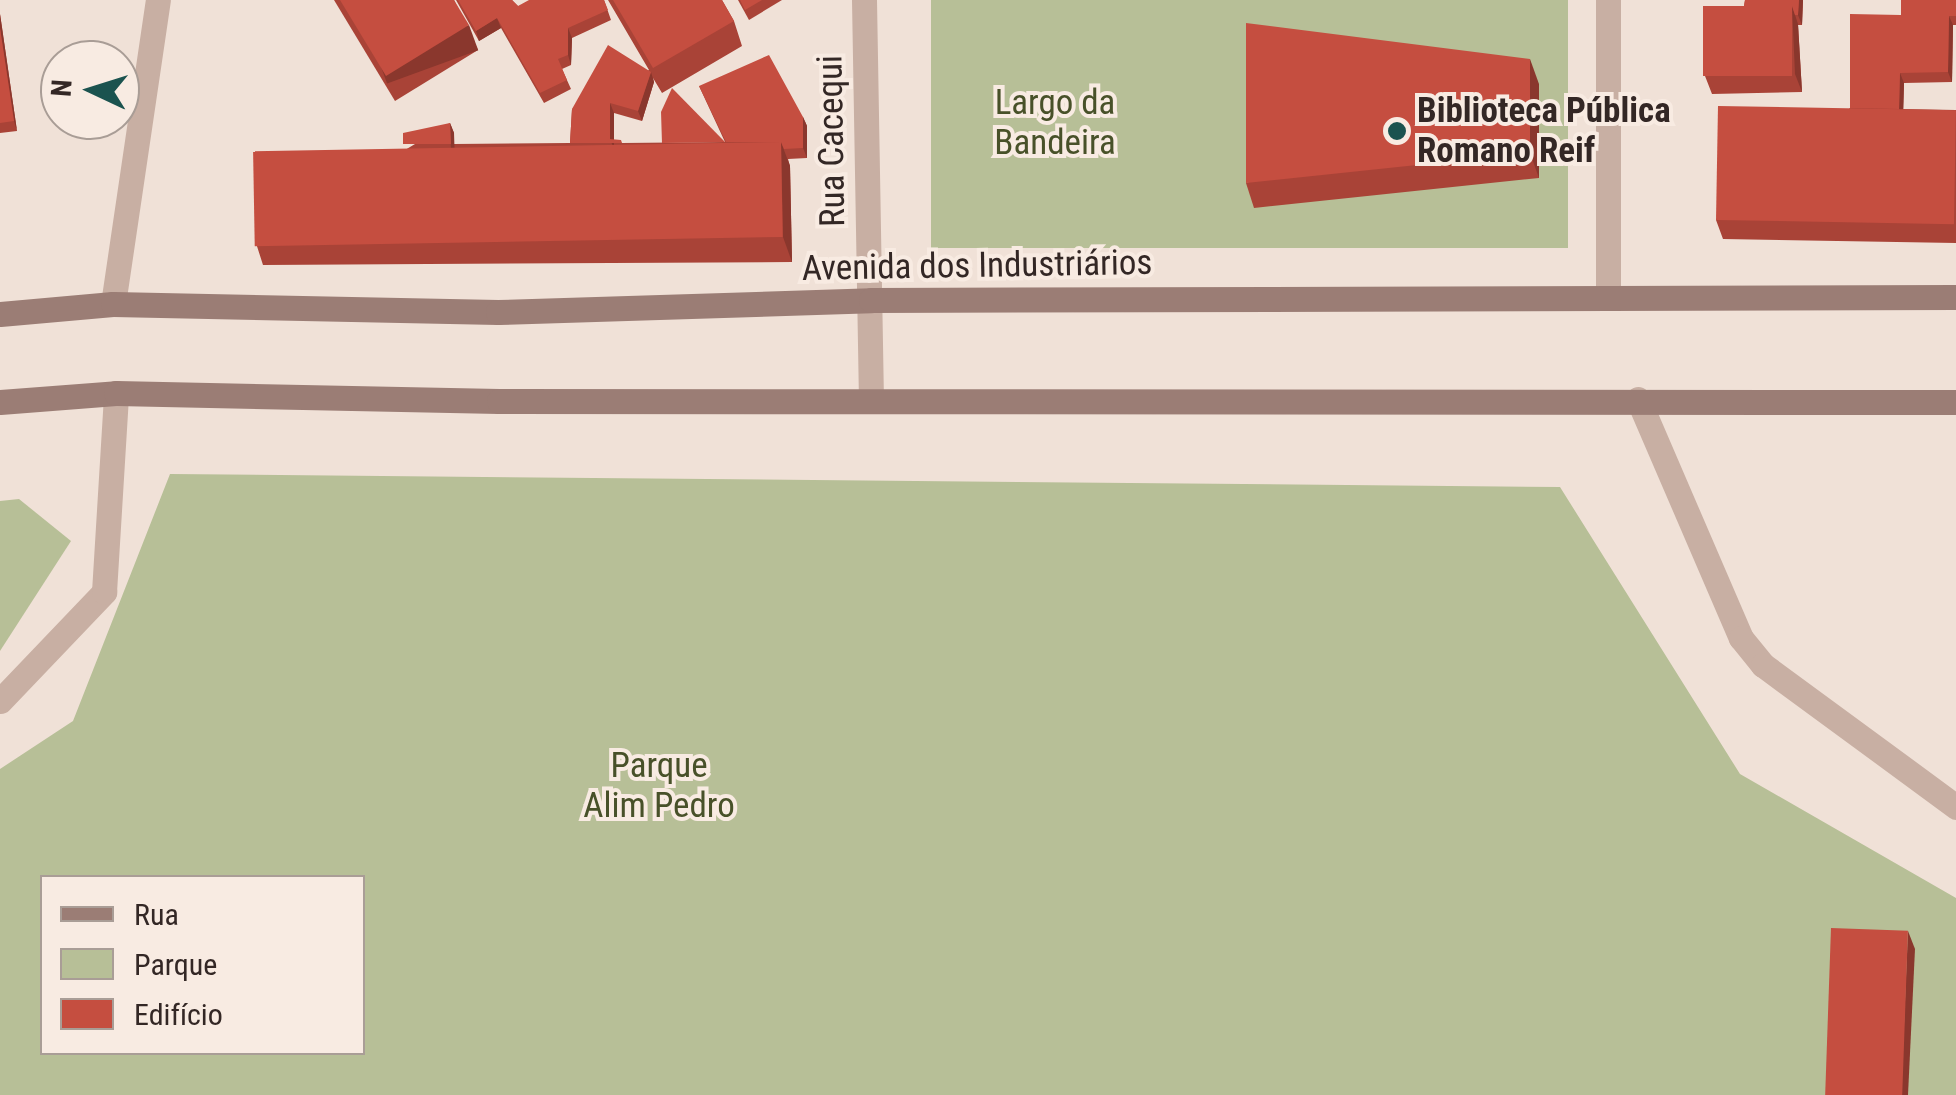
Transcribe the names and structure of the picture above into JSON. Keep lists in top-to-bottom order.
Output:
{
  "streets": {
    "street": ["Rua Cacequi", "Avenida dos Industriários"]
  },
  "crossings": [
    ["Rua Cacequi", "Avenida dos Industriários"]
  ],
  "parks": ["Largo da Bandeira", "Parque Alim Pedro"],
  "places": ["Biblioteca Pública Romano Reif"],
  "legend": ["Rua", "Parque", "Edifício"],
  "north": "left"
}
